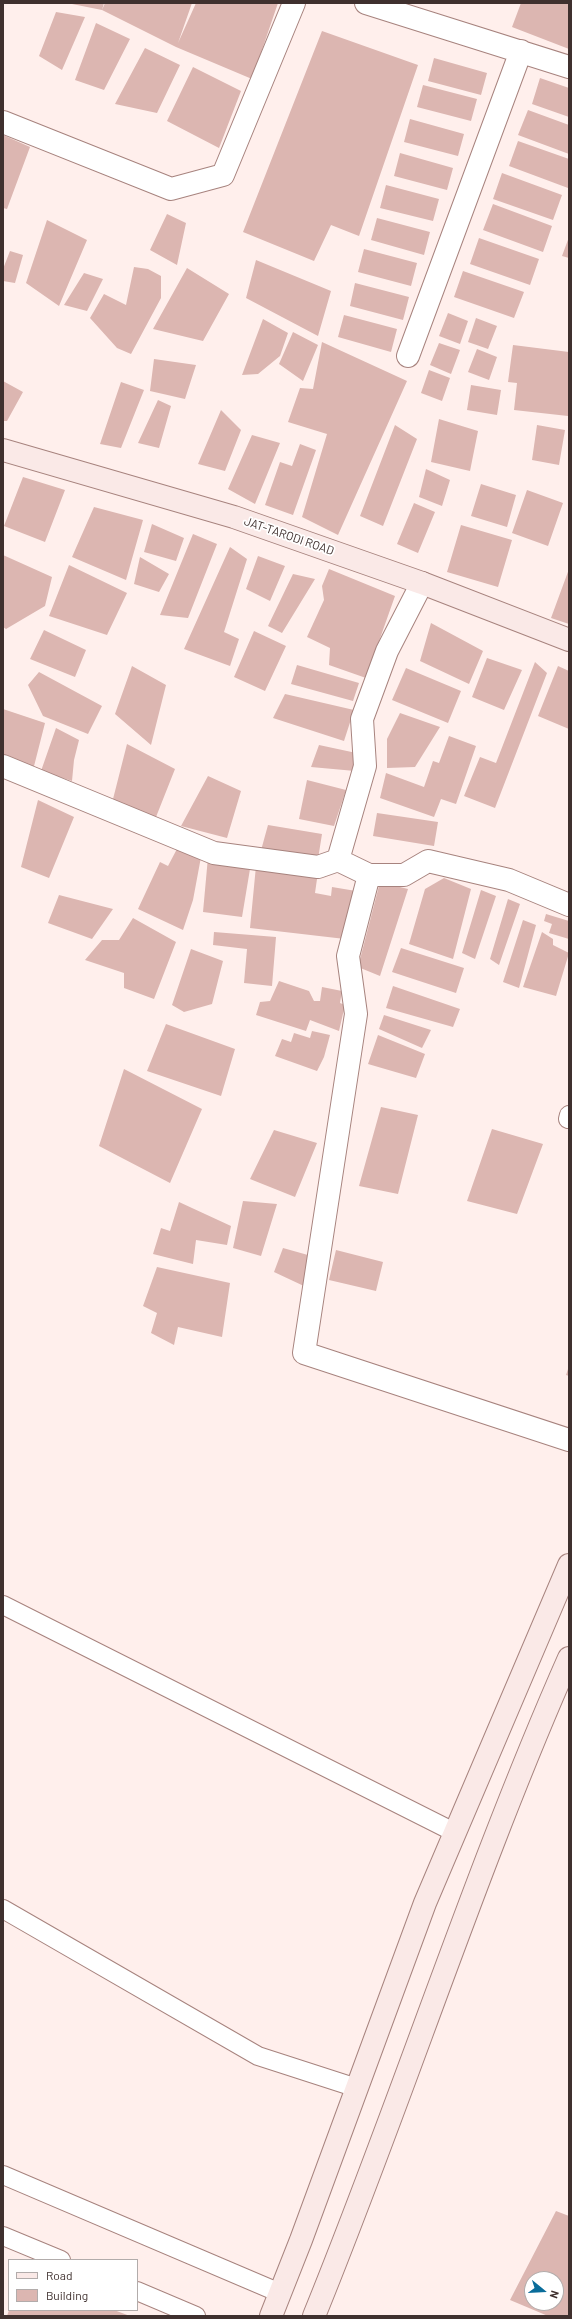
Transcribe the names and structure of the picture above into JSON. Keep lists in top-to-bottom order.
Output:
{
  "streets": {
    "main road": ["JAT-TARODI ROAD"]
  },
  "legend": ["Road", "Building"],
  "north": "right"
}
